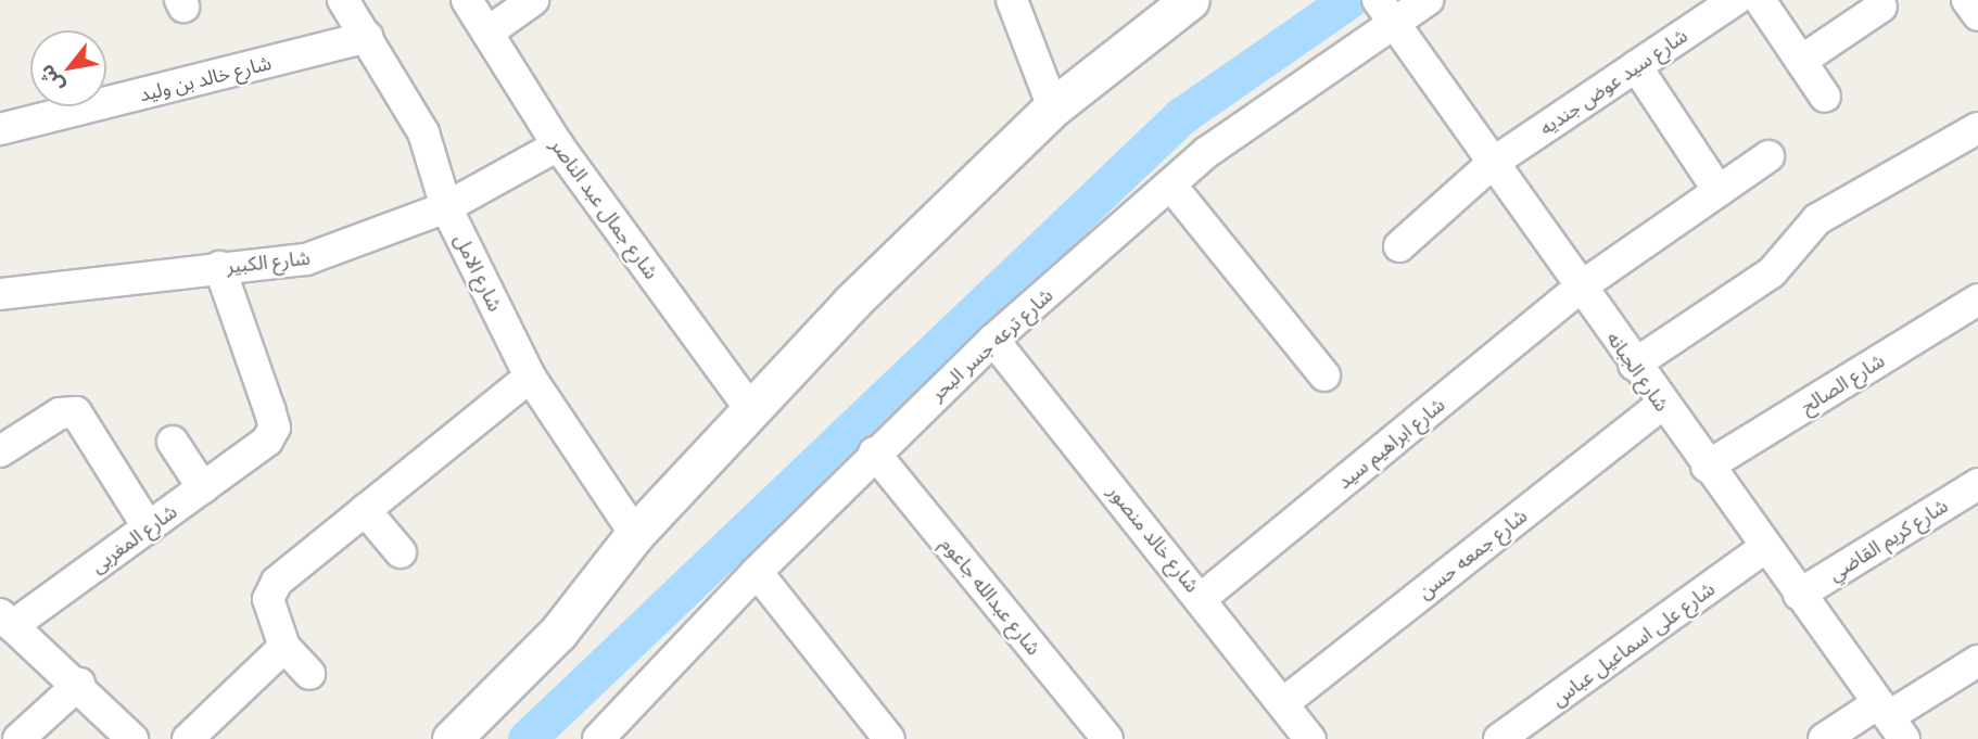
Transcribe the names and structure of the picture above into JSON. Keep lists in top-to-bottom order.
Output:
{
  "streets": {
    "street": [
      "شارع خالد بن وليد",
      "شارع سيد عوض جنديه",
      "شارع جمال عبد الناصر",
      "شارع الكبير",
      "شارع الامل",
      "شارع ترعه جسر البحر",
      "شارع الجبانه",
      "شارع الصالح",
      "شارع ابراهيم سيد",
      "شارع المغربى",
      "شارع خالد منصور",
      "شارع كريم القاضي",
      "شارع جمعه حسن",
      "شارع عبدالله جاعوم",
      "شارع على اسماعيل عباس"
    ]
  },
  "crossings": [
    ["شارع خالد بن وليد", "شارع الامل"],
    ["شارع سيد عوض جنديه", "شارع الجبانه"],
    ["شارع جمال عبد الناصر", "شارع الكبير"],
    ["شارع الكبير", "شارع الامل"],
    ["شارع الكبير", "شارع المغربى"],
    ["شارع ترعه جسر البحر", "شارع الجبانه"],
    ["شارع ترعه جسر البحر", "شارع خالد منصور"],
    ["شارع ترعه جسر البحر", "شارع عبدالله جاعوم"],
    ["شارع الجبانه", "شارع الصالح"],
    ["شارع الجبانه", "شارع ابراهيم سيد"],
    ["شارع الجبانه", "شارع كريم القاضي"],
    ["شارع الجبانه", "شارع جمعه حسن"],
    ["شارع الجبانه", "شارع على اسماعيل عباس"],
    ["شارع ابراهيم سيد", "شارع خالد منصور"],
    ["شارع خالد منصور", "شارع جمعه حسن"]
  ],
  "north": "bottom left"
}
